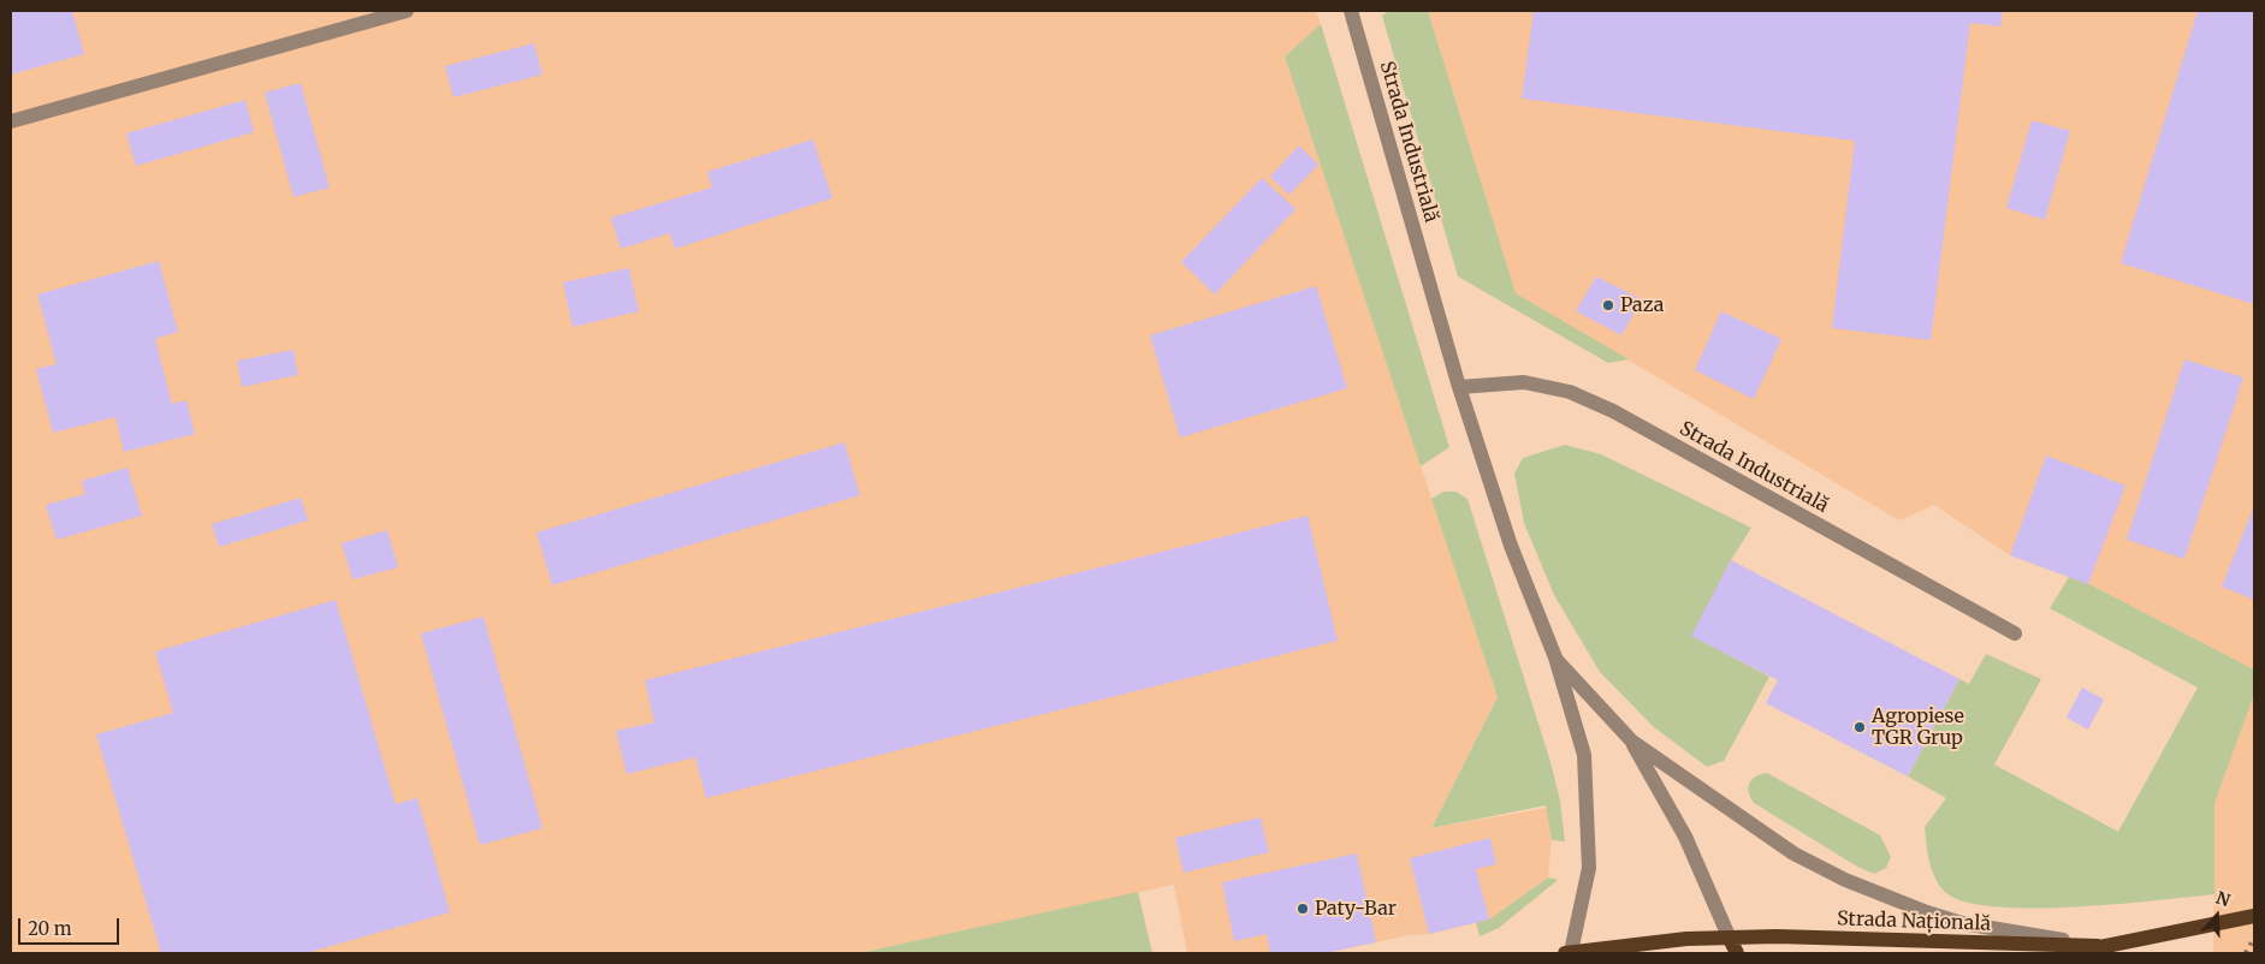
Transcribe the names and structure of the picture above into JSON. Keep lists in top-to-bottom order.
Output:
{
  "streets": {
    "main road": ["Strada Națională"],
    "street": ["Strada Industrială"]
  },
  "crossings": [
    ["Strada Industrială", "Strada Națională"]
  ],
  "places": ["Paza", "Agropiese TGR Grup", "Paty-Bar"],
  "scale_bar": "20 m",
  "north": "top"
}
